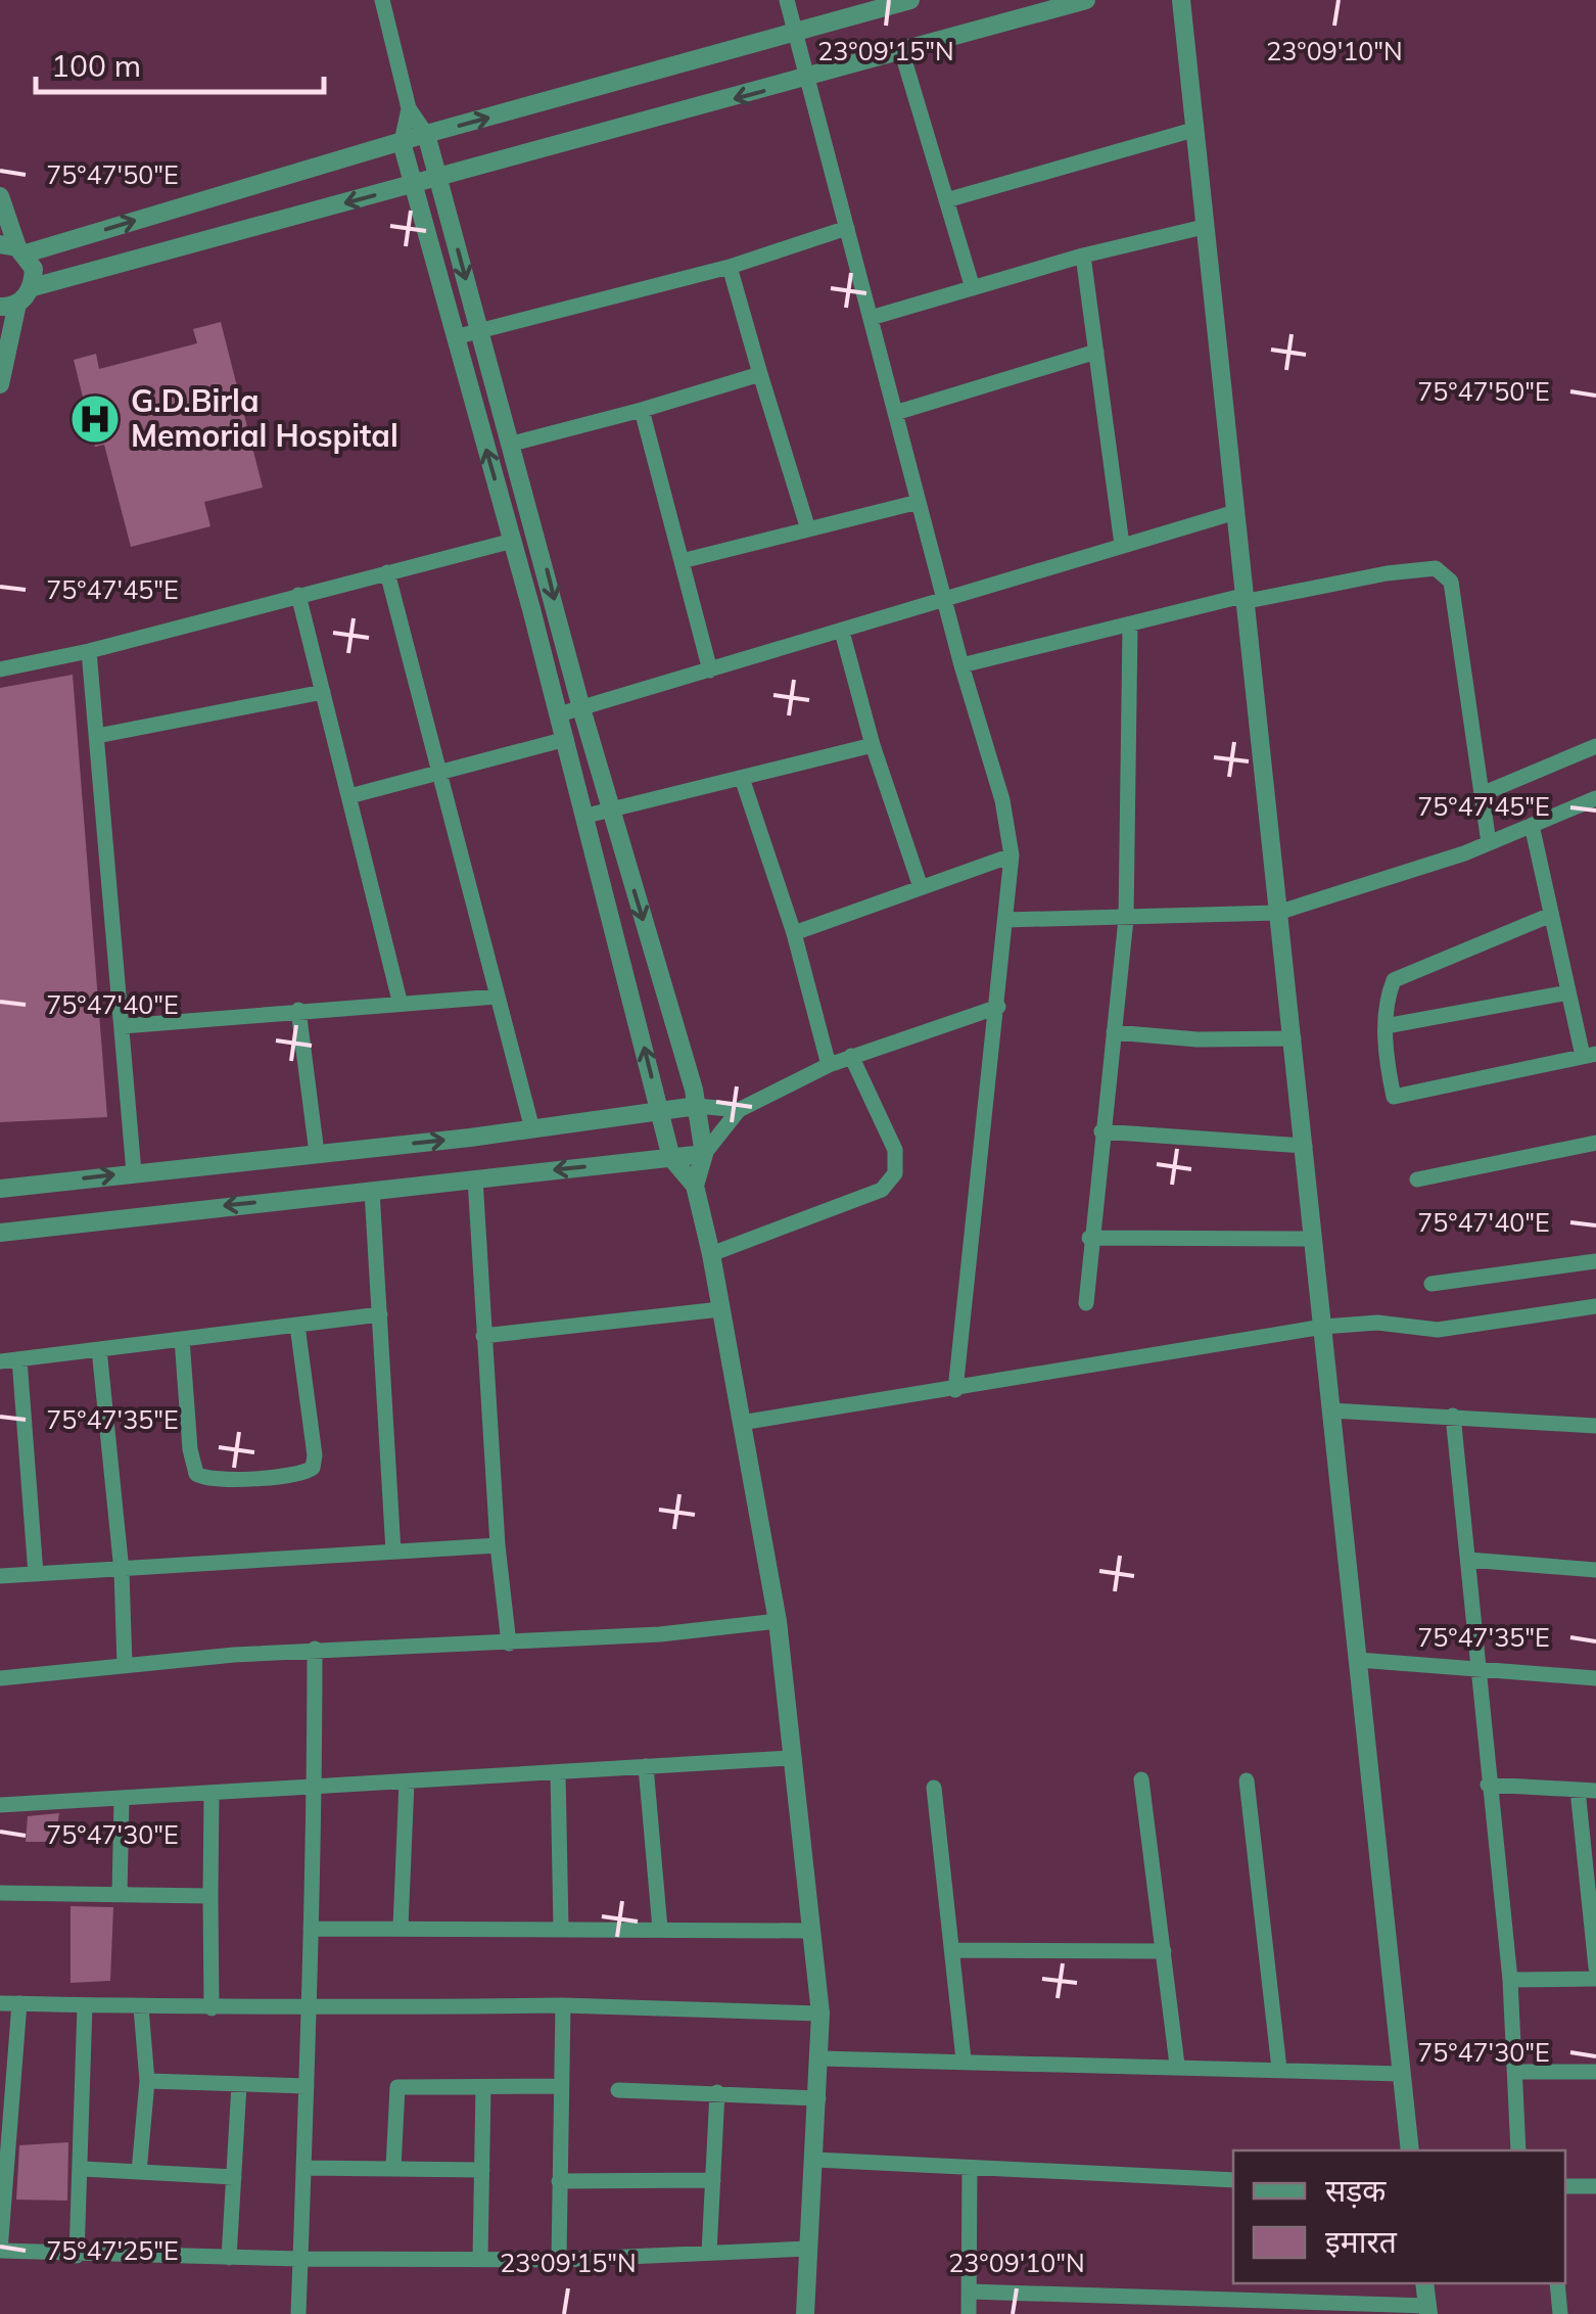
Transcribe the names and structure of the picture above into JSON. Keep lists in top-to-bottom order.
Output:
{
  "places": {
    "hospital": ["G.D.Birla Memorial Hospital"]
  },
  "legend": ["सड़क", "इमारत"],
  "scale_bar": "100 m",
  "coordinates": [
    "23°09'15\"N",
    "23°09'10\"N",
    "75°47'50\"E",
    "75°47'45\"E",
    "75°47'40\"E",
    "75°47'35\"E",
    "75°47'30\"E",
    "75°47'25\"E"
  ]
}
